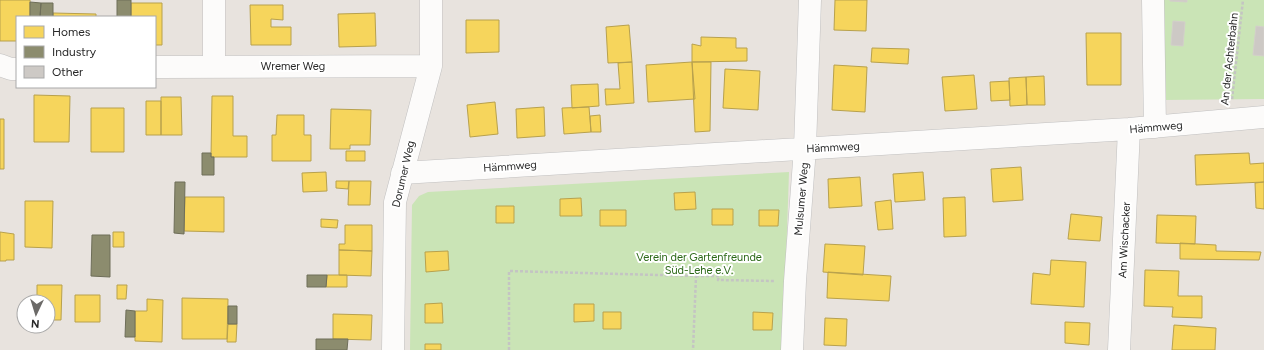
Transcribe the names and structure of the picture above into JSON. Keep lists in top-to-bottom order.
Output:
{
  "streets": {
    "street": [
      "Wremer Weg",
      "Hämmweg",
      "Dorumer Weg",
      "Mulsumer Weg",
      "Am Wischacker"
    ],
    "path": ["An der Achterbahn"]
  },
  "crossings": [
    ["An der Achterbahn", "Hämmweg"],
    ["Wremer Weg", "Dorumer Weg"],
    ["Hämmweg", "Dorumer Weg"],
    ["Hämmweg", "Mulsumer Weg"],
    ["Hämmweg", "Am Wischacker"]
  ],
  "parks": ["Verein der Gartenfreunde Süd-Lehe e.V."],
  "legend": ["Homes", "Industry", "Other"],
  "north": "bottom"
}
